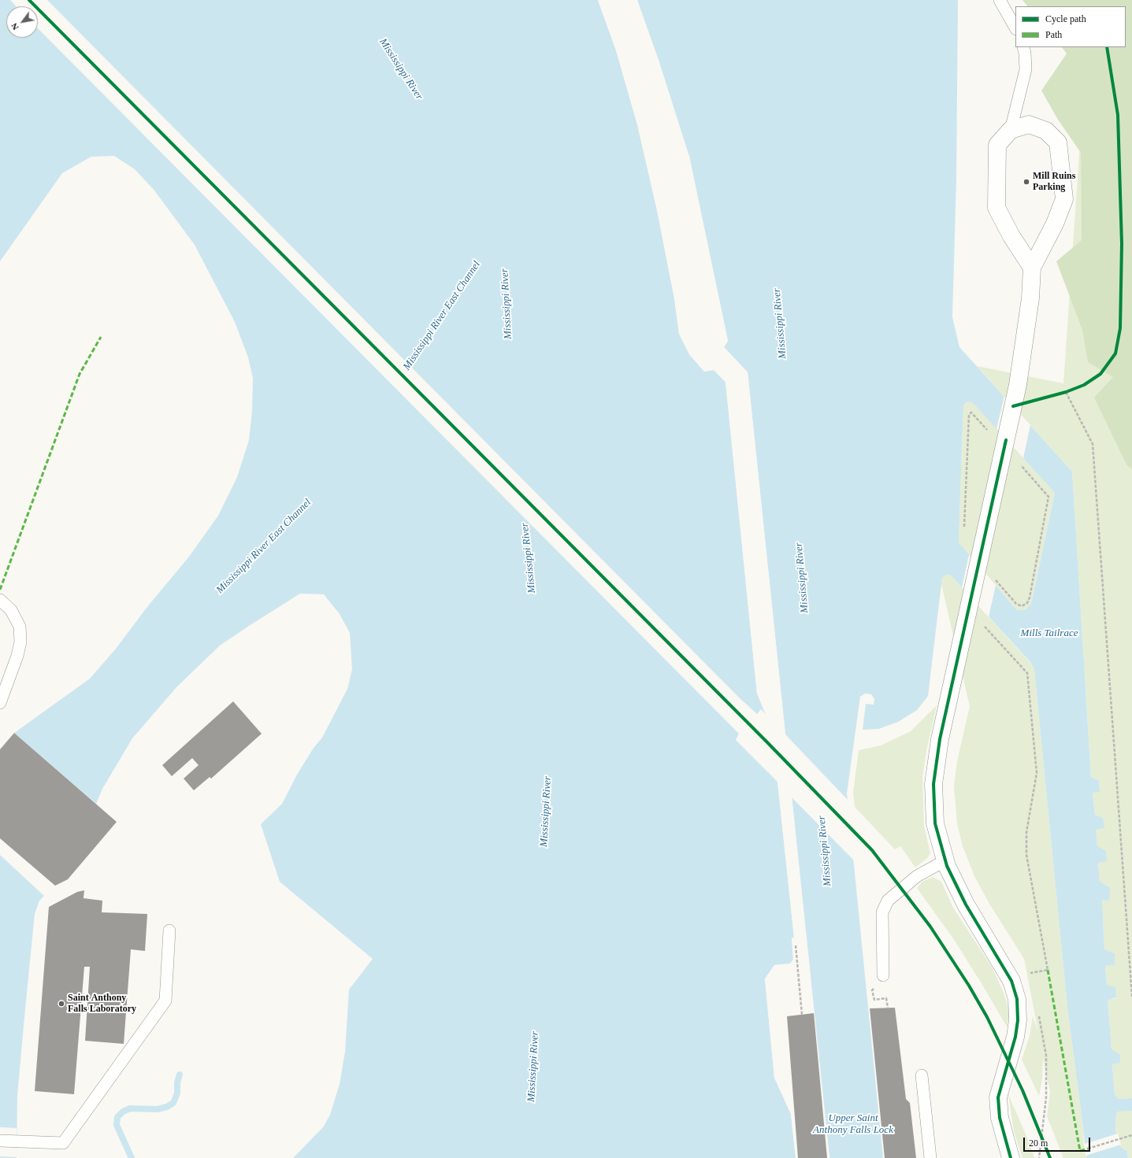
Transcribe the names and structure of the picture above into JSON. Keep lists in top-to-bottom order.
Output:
{
  "water": [
    "Mississippi River",
    "Mississippi River East Channel",
    "Mills Tailrace",
    "Upper Saint Anthony Falls Lock"
  ],
  "places": ["Mill Ruins Parking", "Saint Anthony Falls Laboratory"],
  "legend": ["Cycle path", "Path"],
  "scale_bar": "20 m",
  "north": "bottom left"
}
